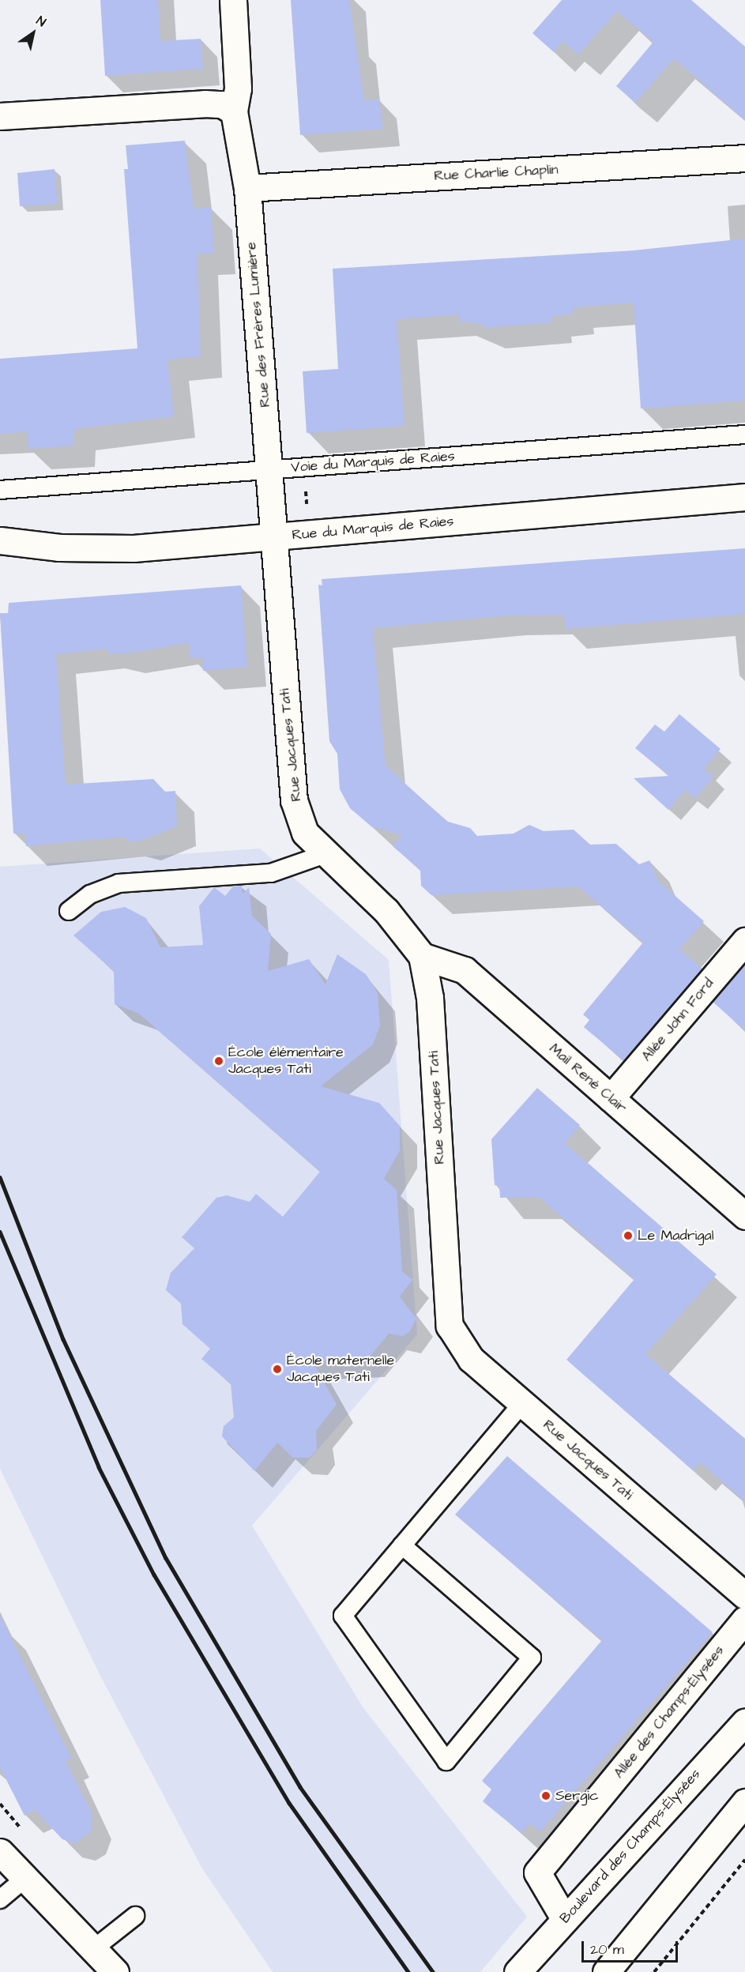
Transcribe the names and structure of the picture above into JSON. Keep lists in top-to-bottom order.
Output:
{
  "streets": {
    "street": [
      "Rue Charlie Chaplin",
      "Rue des Frères Lumière",
      "Rue du Marquis de Raies",
      "Rue Jacques Tati",
      "Allée John Ford",
      "Mail René Clair",
      "Allée des Champs-Élysées",
      "Boulevard des Champs-Élysées"
    ],
    "lane": ["Voie du Marquis de Raies"]
  },
  "crossings": [
    ["Rue Charlie Chaplin", "Rue des Frères Lumière"],
    ["Rue des Frères Lumière", "Voie du Marquis de Raies"],
    ["Rue des Frères Lumière", "Rue du Marquis de Raies"],
    ["Rue des Frères Lumière", "Rue Jacques Tati"],
    ["Rue du Marquis de Raies", "Rue Jacques Tati"],
    ["Rue Jacques Tati", "Mail René Clair"],
    ["Allée John Ford", "Mail René Clair"],
    ["Allée des Champs-Élysées", "Boulevard des Champs-Élysées"]
  ],
  "places": [
    "École élémentaire Jacques Tati",
    "Le Madrigal",
    "École maternelle Jacques Tati",
    "Sergic"
  ],
  "scale_bar": "20 m",
  "north": "top right"
}
